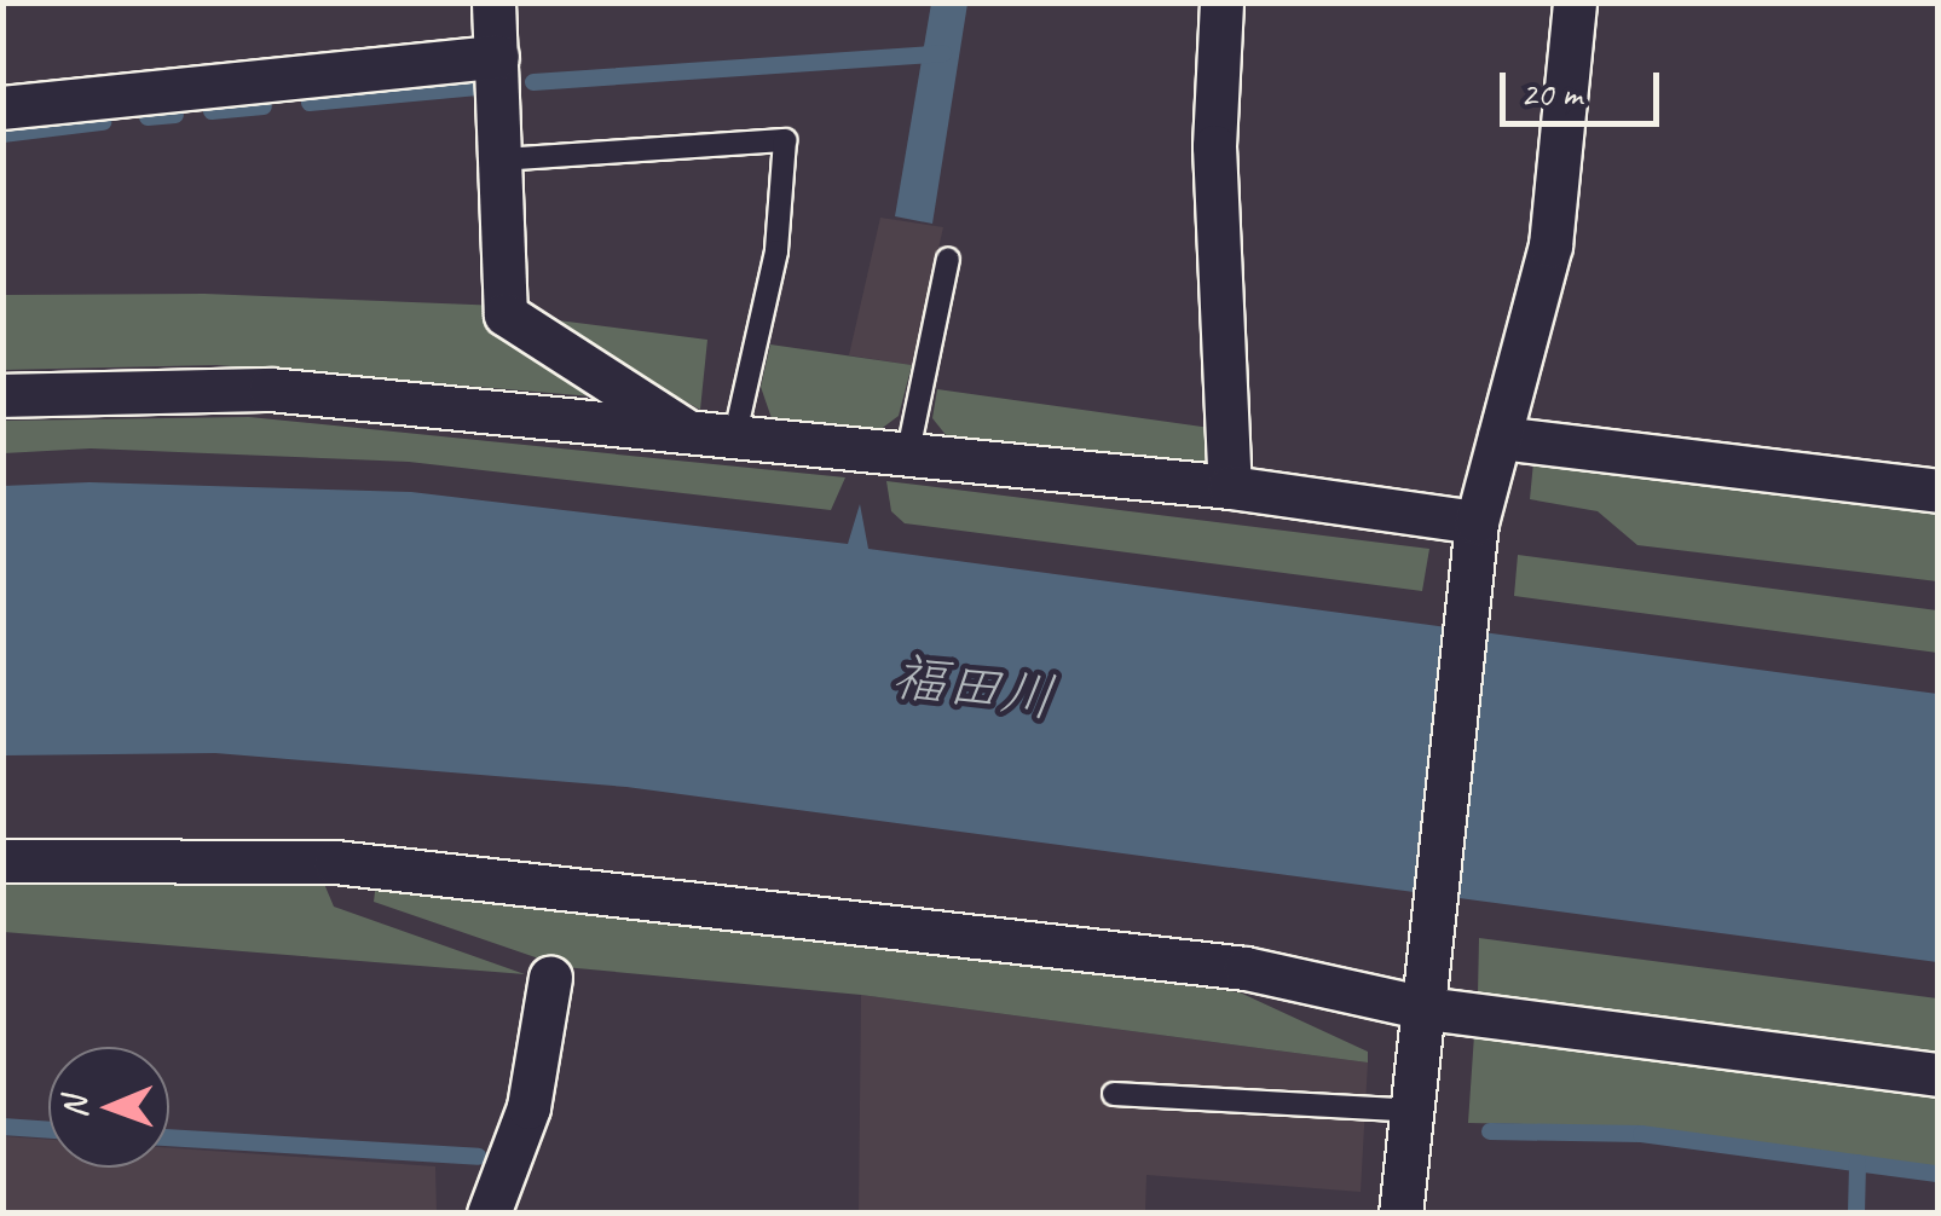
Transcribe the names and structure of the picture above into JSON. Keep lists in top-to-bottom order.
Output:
{
  "water": ["福田川"],
  "scale_bar": "20 m",
  "north": "left"
}
